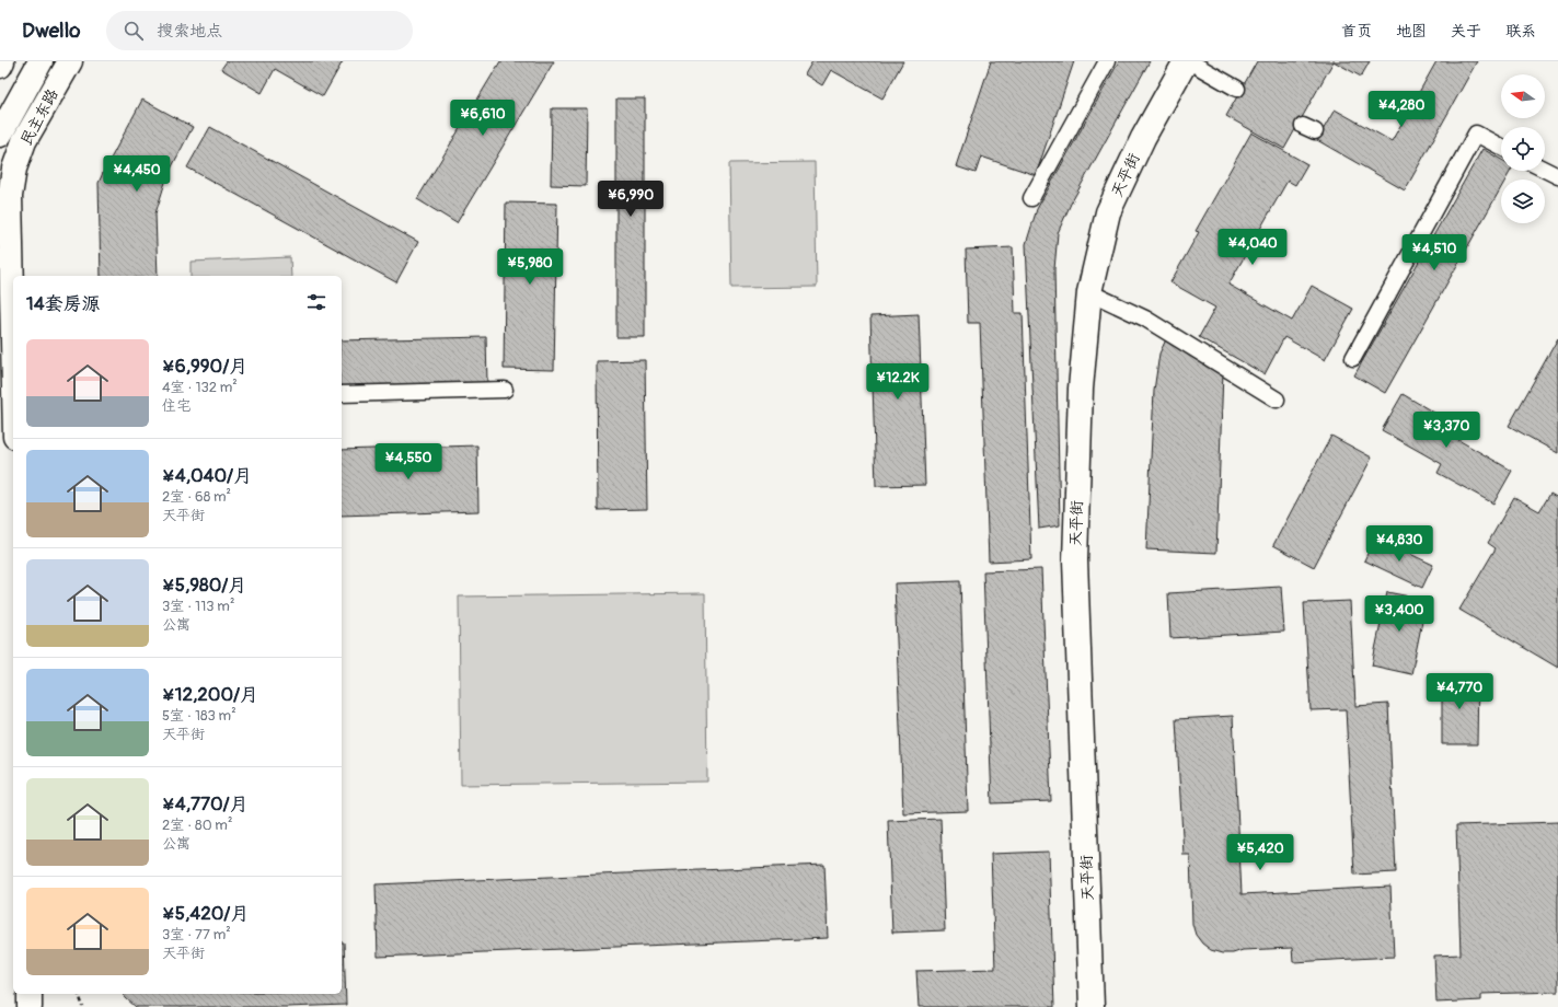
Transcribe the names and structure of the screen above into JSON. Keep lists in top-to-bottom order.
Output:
{
  "streets": {
    "street": ["民主东路", "天平街"]
  },
  "north": "left",
  "page": {
    "header": "Dwello",
    "search": "搜索地点",
    "nav": [
      "首页",
      "地图",
      "关于",
      "联系"
    ],
    "price": [
      "¥4,280",
      "¥6,610",
      "¥4,450",
      "¥6,990",
      "¥4,040",
      "¥4,510",
      "¥5,980",
      "¥12.2K",
      "¥3,370",
      "¥4,550",
      "¥4,830",
      "¥3,400",
      "¥4,770",
      "¥5,420"
    ],
    "heading": "14套房源",
    "list": [
      {
        "name": "¥6,990/月",
        "note": "4室 · 132 m² · 住宅"
      },
      {
        "name": "¥4,040/月",
        "note": "2室 · 68 m² · 天平街"
      },
      {
        "name": "¥5,980/月",
        "note": "3室 · 113 m² · 公寓"
      },
      {
        "name": "¥12,200/月",
        "note": "5室 · 183 m² · 天平街"
      },
      {
        "name": "¥4,770/月",
        "note": "2室 · 80 m² · 公寓"
      },
      {
        "name": "¥5,420/月",
        "note": "3室 · 77 m² · 天平街"
      }
    ]
  }
}
